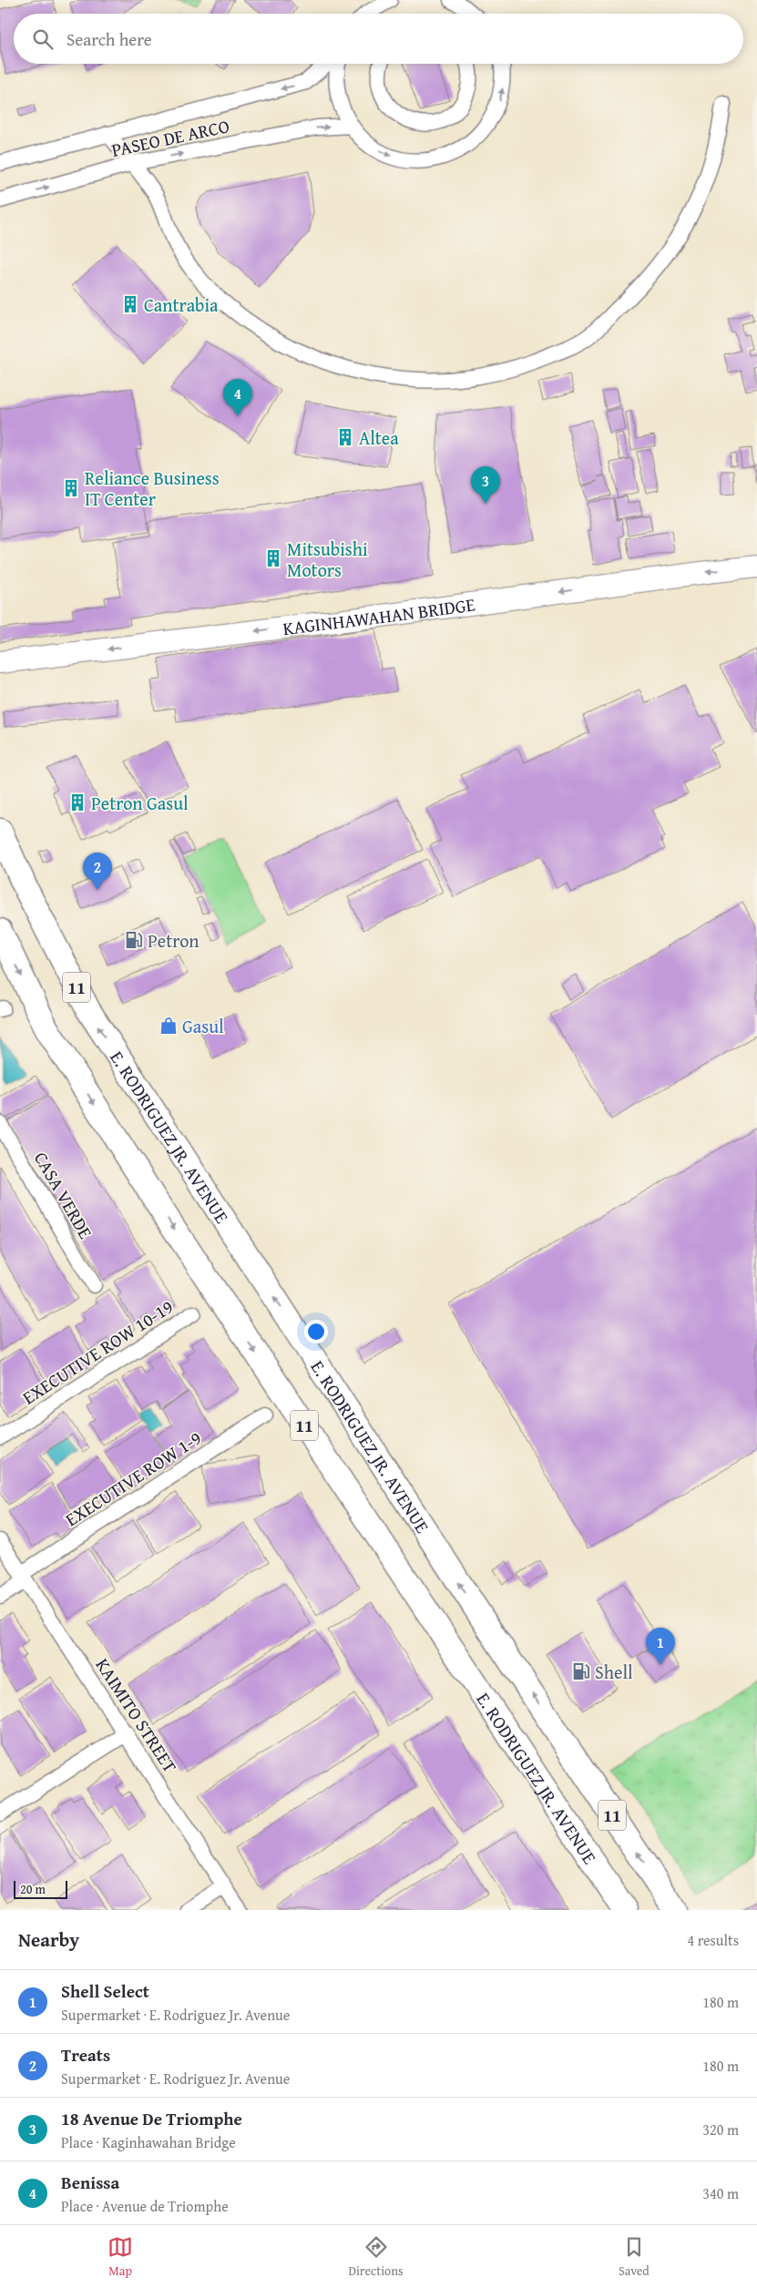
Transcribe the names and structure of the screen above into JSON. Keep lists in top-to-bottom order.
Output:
{
  "streets": {
    "main road": ["KAGINHAWAHAN BRIDGE", "11", "E. RODRIGUEZ JR. AVENUE"],
    "street": [
      "PASEO DE ARCO",
      "CASA VERDE",
      "EXECUTIVE ROW 10-19",
      "EXECUTIVE ROW 1-9",
      "KAIMITO STREET"
    ]
  },
  "crossings": [
    ["EXECUTIVE ROW 1-9", "KAIMITO STREET"]
  ],
  "one_way": ["KAGINHAWAHAN BRIDGE"],
  "places": {
    "building": [
      "Cantrabia",
      "Altea",
      "Reliance Business IT Center",
      "Mitsubishi Motors",
      "Petron Gasul"
    ],
    "fuel station": ["Petron", "Shell"],
    "shop": ["Gasul"]
  },
  "scale_bar": "20 m",
  "page": {
    "search": "Search here",
    "pins": [
      "4",
      "3",
      "2",
      "1"
    ],
    "scale": "20 m",
    "heading": ["Nearby", "4 results"],
    "list": [
      {
        "mark": "1",
        "name": "Shell Select",
        "note": "Supermarket · E. Rodriguez Jr. Avenue",
        "value": "180 m"
      },
      {
        "mark": "2",
        "name": "Treats",
        "note": "Supermarket · E. Rodriguez Jr. Avenue",
        "value": "180 m"
      },
      {
        "mark": "3",
        "name": "18 Avenue De Triomphe",
        "note": "Place · Kaginhawahan Bridge",
        "value": "320 m"
      },
      {
        "mark": "4",
        "name": "Benissa",
        "note": "Place · Avenue de Triomphe",
        "value": "340 m"
      }
    ],
    "nav": ["Map", "Directions", "Saved"]
  }
}
